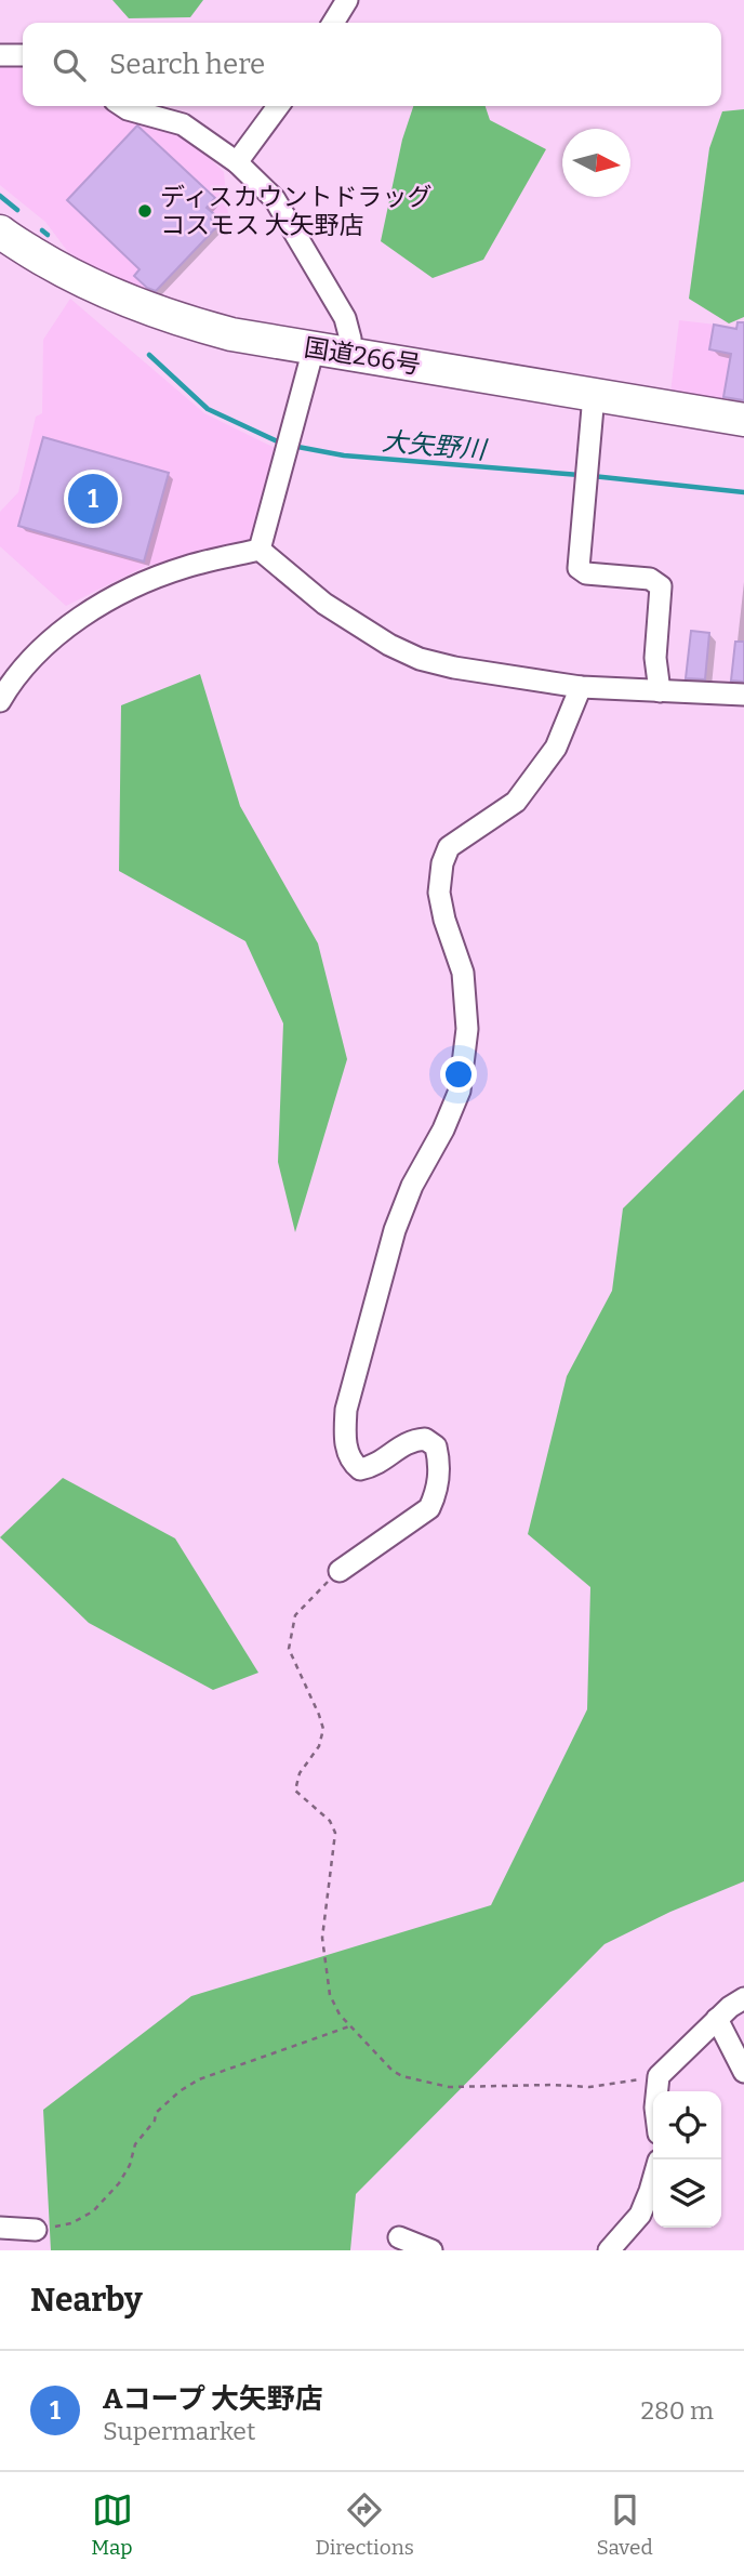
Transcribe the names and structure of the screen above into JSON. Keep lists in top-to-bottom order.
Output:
{
  "streets": {
    "highway": ["国道266号"]
  },
  "water": ["大矢野川"],
  "places": ["ディスカウントドラッグ コスモス 大矢野店"],
  "north": "right",
  "page": {
    "search": "Search here",
    "pins": "1",
    "heading": "Nearby",
    "list": [
      {
        "mark": "1",
        "name": "Aコープ 大矢野店",
        "note": "Supermarket",
        "value": "280 m"
      }
    ],
    "nav": ["Map", "Directions", "Saved"]
  }
}
